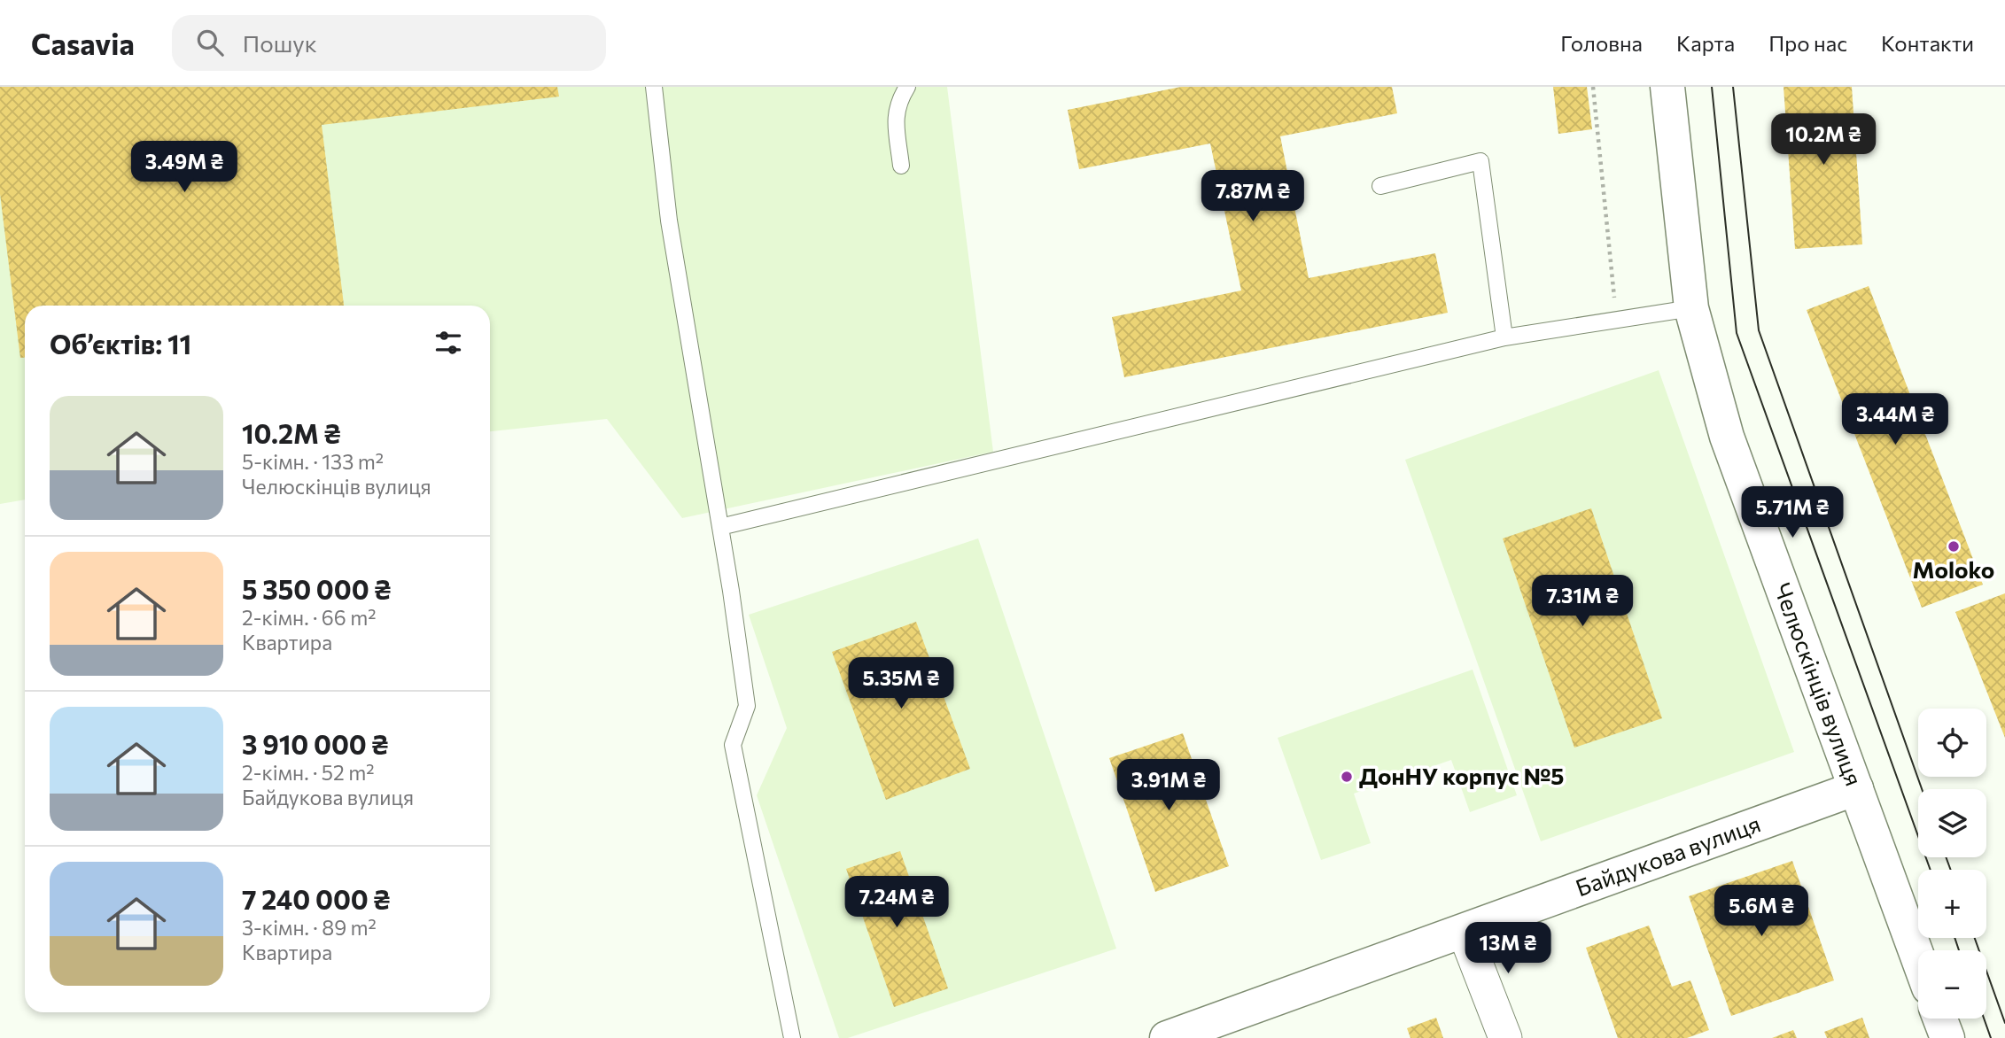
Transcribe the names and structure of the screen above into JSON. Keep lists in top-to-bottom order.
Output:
{
  "streets": {
    "main road": ["Челюскінців вулиця", "Байдукова вулиця"]
  },
  "crossings": [
    ["Челюскінців вулиця", "Байдукова вулиця"]
  ],
  "places": ["Moloko", "ДонНУ корпус №5"],
  "page": {
    "header": "Casavia",
    "search": "Пошук",
    "nav": [
      "Головна",
      "Карта",
      "Про нас",
      "Контакти"
    ],
    "price": [
      "10.2M ₴",
      "3.49M ₴",
      "7.87M ₴",
      "3.44M ₴",
      "5.71M ₴",
      "7.31M ₴",
      "5.35M ₴",
      "3.91M ₴",
      "7.24M ₴",
      "5.6M ₴",
      "13M ₴"
    ],
    "heading": "Об’єктів: 11",
    "list": [
      {
        "name": "10.2M ₴",
        "note": "5-кімн. · 133 m² · Челюскінців вулиця"
      },
      {
        "name": "5 350 000 ₴",
        "note": "2-кімн. · 66 m² · Квартира"
      },
      {
        "name": "3 910 000 ₴",
        "note": "2-кімн. · 52 m² · Байдукова вулиця"
      },
      {
        "name": "7 240 000 ₴",
        "note": "3-кімн. · 89 m² · Квартира"
      }
    ],
    "map_buttons": ["+", "−"]
  }
}
